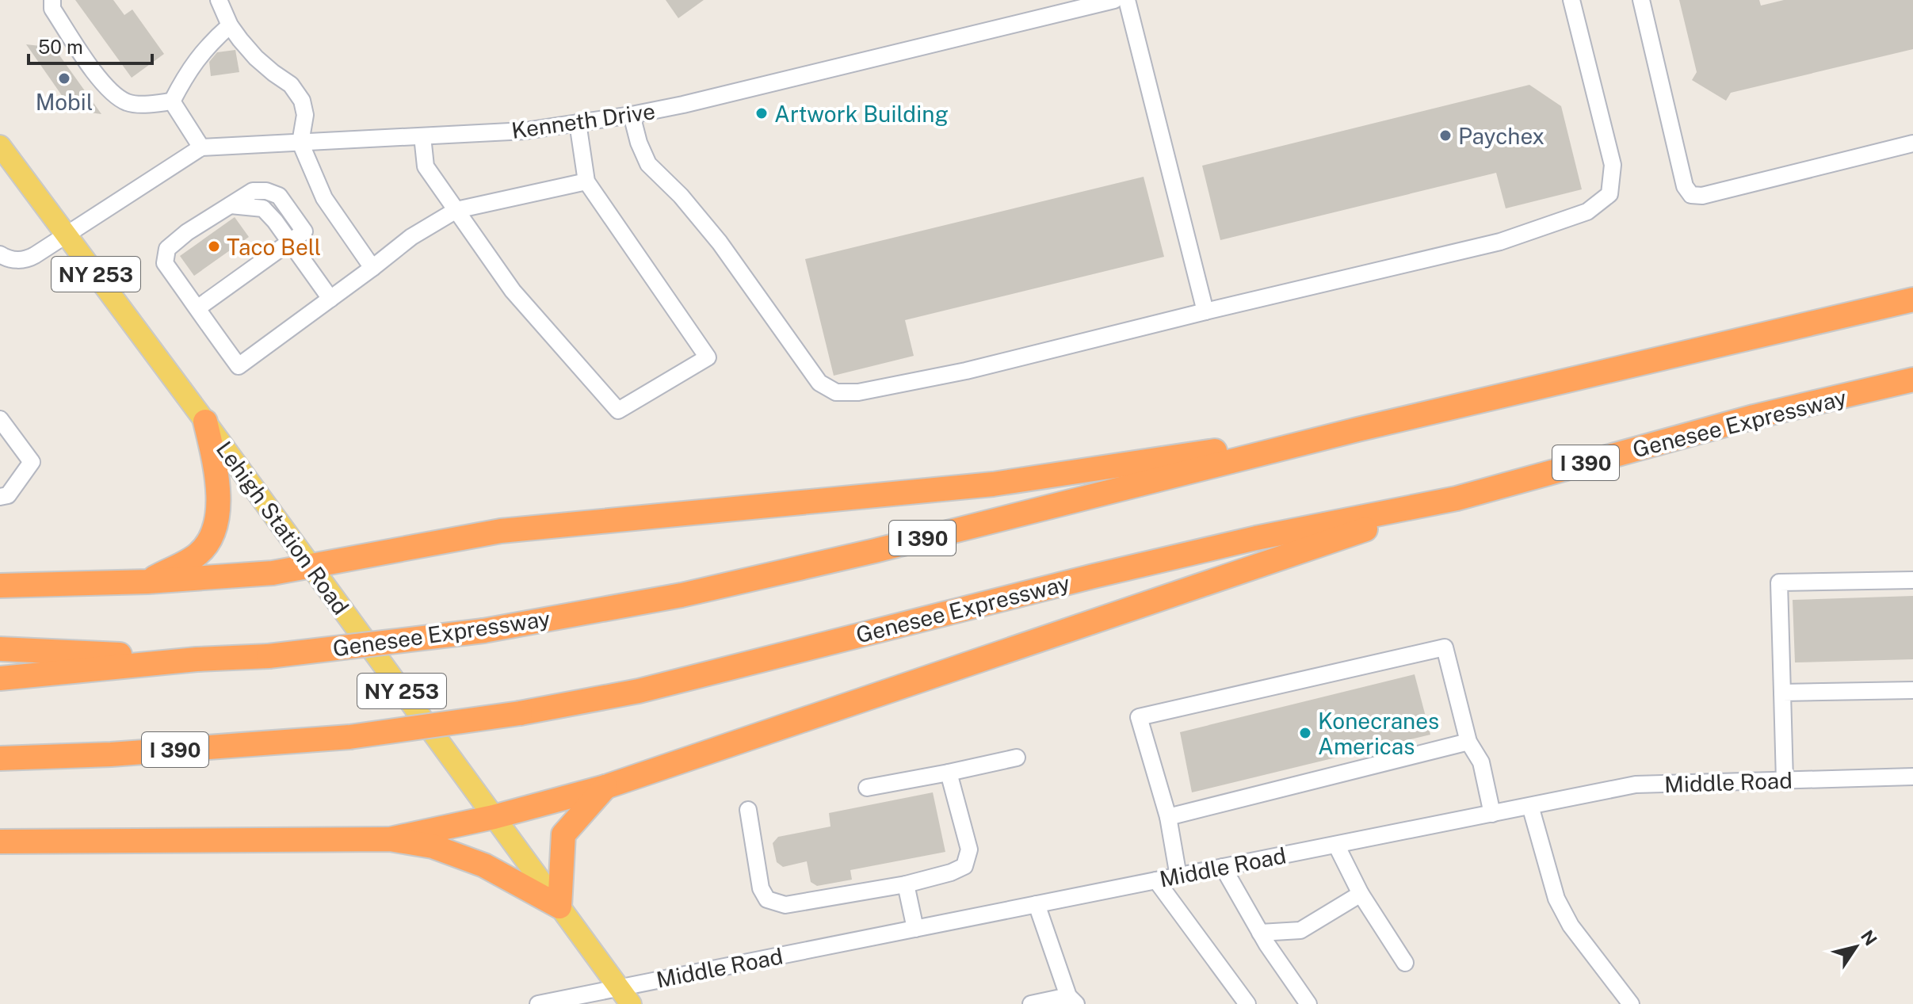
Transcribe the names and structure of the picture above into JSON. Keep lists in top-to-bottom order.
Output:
{
  "streets": {
    "highway": ["Genesee Expressway", "I 390"],
    "main road": ["NY 253", "Lehigh Station Road"],
    "street": ["Kenneth Drive", "Middle Road"]
  },
  "crossings": [
    ["Lehigh Station Road", "Middle Road"]
  ],
  "places": [
    "Mobil",
    "Artwork Building",
    "Paychex",
    "Taco Bell",
    "Konecranes Americas"
  ],
  "scale_bar": "50 m",
  "north": "top right"
}
